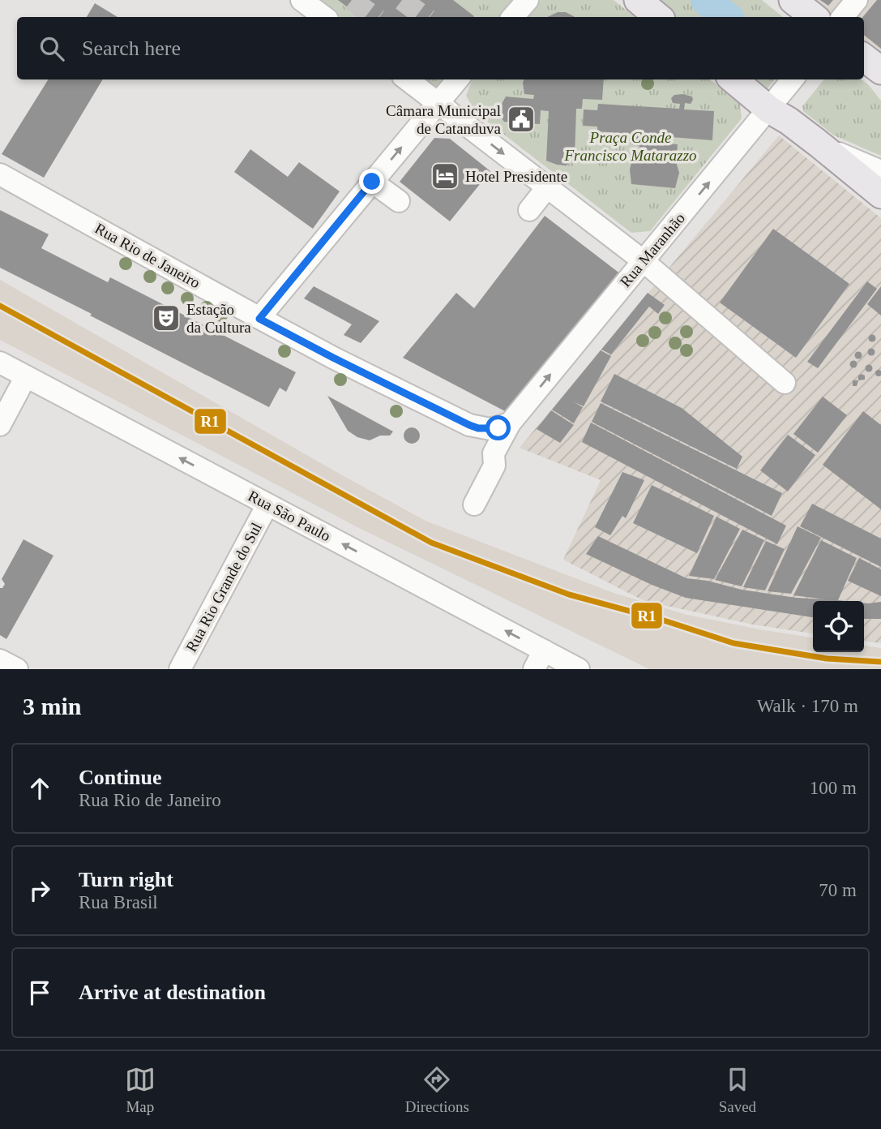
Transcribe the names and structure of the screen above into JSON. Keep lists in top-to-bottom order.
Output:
{
  "streets": {
    "street": [
      "Rua Maranhão",
      "Rua Rio de Janeiro",
      "Rua São Paulo",
      "Rua Rio Grande do Sul"
    ]
  },
  "crossings": [
    ["Rua Maranhão", "Rua Rio de Janeiro"],
    ["Rua São Paulo", "Rua Rio Grande do Sul"]
  ],
  "one_way": ["Rua Maranhão", "Rua São Paulo"],
  "parks": ["Praça Conde Francisco Matarazzo"],
  "places": {
    "public building": ["Câmara Municipal de Catanduva"],
    "hotel": ["Hotel Presidente"],
    "theatre": ["Estação da Cultura"]
  },
  "lines": ["transit line R1"],
  "page": {
    "search": "Search here",
    "heading": ["3 min", "Walk · 170 m"],
    "list": [
      ["Continue", "Rua Rio de Janeiro", "100 m"],
      ["Turn right", "Rua Brasil", "70 m"],
      "Arrive at destination"
    ],
    "nav": ["Map", "Directions", "Saved"]
  }
}
